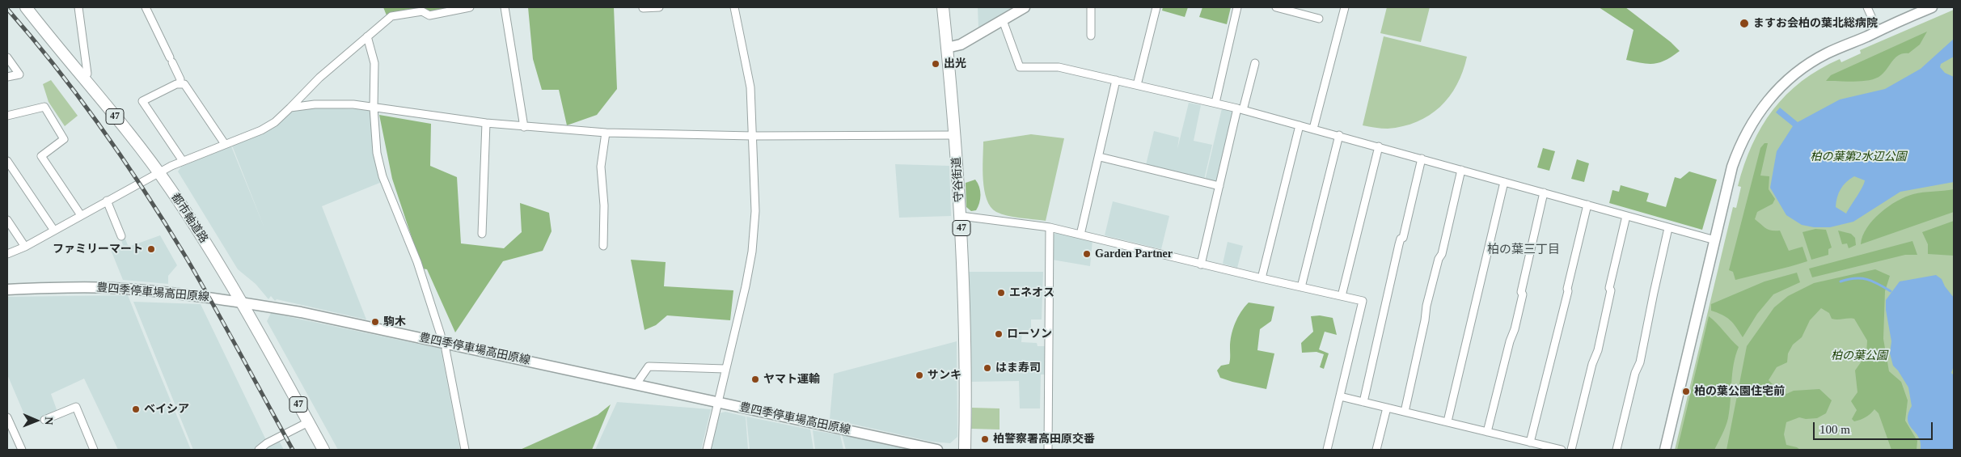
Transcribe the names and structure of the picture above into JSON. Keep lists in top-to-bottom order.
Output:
{
  "streets": {
    "main road": [
      "47",
      "守谷街道",
      "都市軸道路",
      "豊四季停車場高田原線"
    ]
  },
  "crossings": [
    ["都市軸道路", "豊四季停車場高田原線"]
  ],
  "districts": ["柏の葉三丁目"],
  "parks": ["柏の葉第2水辺公園", "柏の葉公園"],
  "places": [
    "ますお会柏の葉北総病院",
    "出光",
    "ファミリーマート",
    "Garden Partner",
    "エネオス",
    "駒木",
    "ローソン",
    "はま寿司",
    "サンキ",
    "ヤマト運輸",
    "柏の葉公園住宅前",
    "ベイシア",
    "柏警察署高田原交番"
  ],
  "scale_bar": "100 m",
  "north": "right"
}
